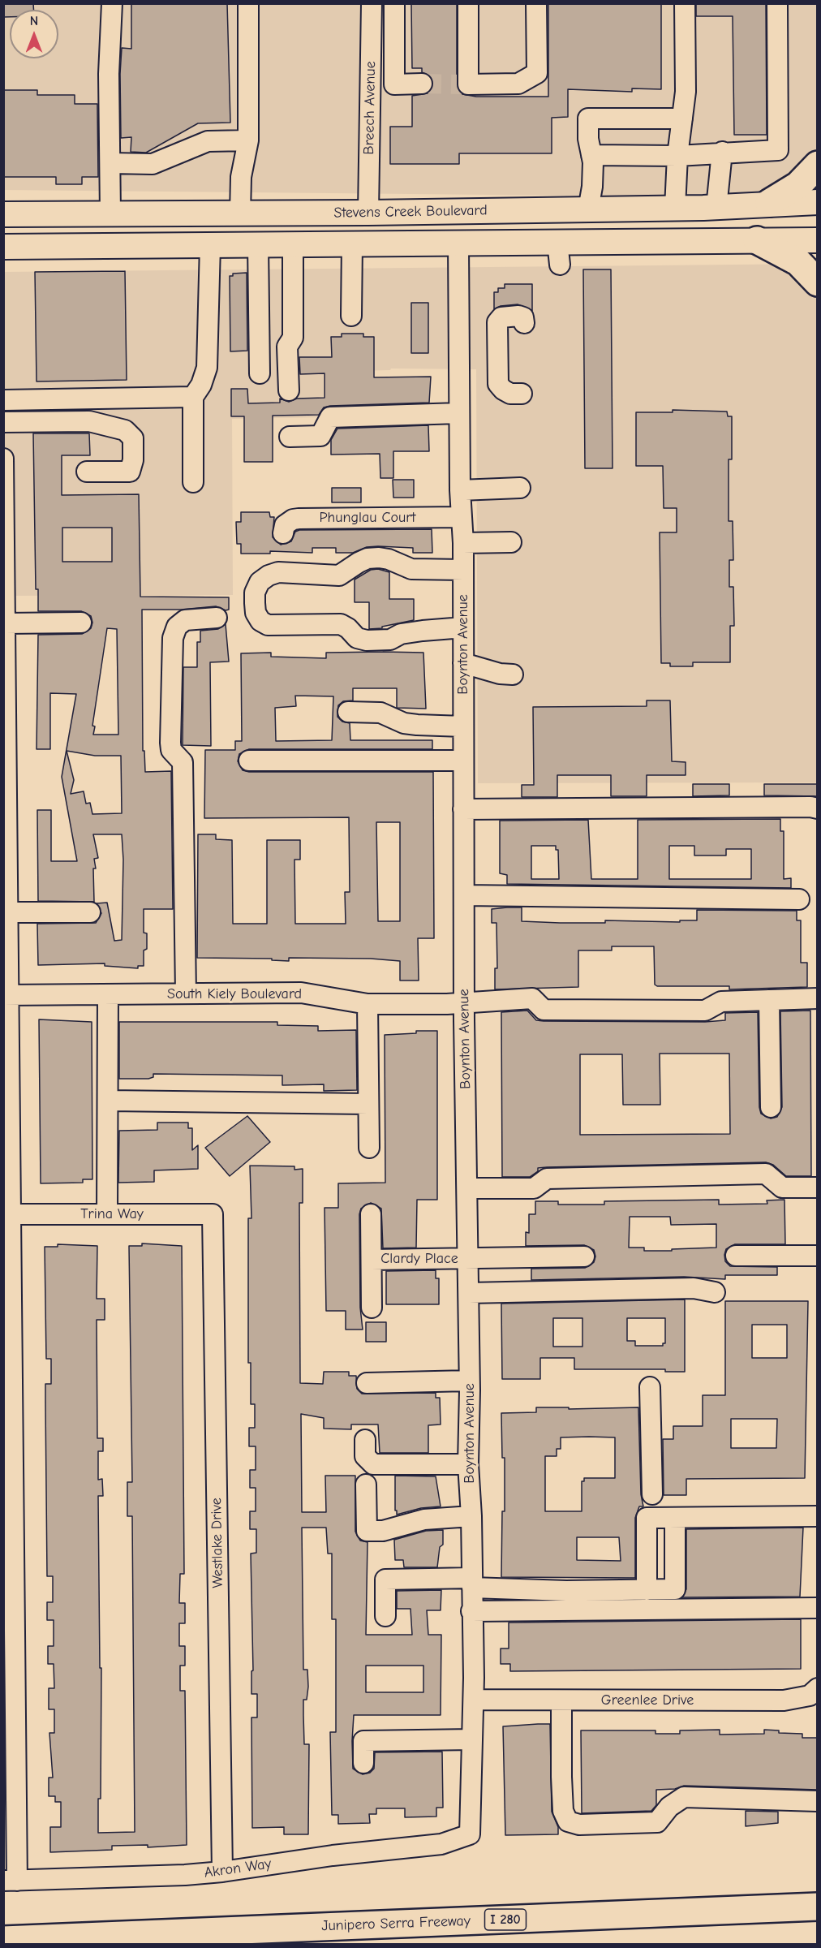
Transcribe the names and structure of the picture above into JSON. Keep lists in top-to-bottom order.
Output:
{
  "streets": {
    "highway": ["I 280", "Junipero Serra Freeway"],
    "main road": ["Stevens Creek Boulevard"],
    "street": [
      "Breech Avenue",
      "Phunglau Court",
      "Boynton Avenue",
      "South Kiely Boulevard",
      "Trina Way",
      "Clardy Place",
      "Westlake Drive",
      "Greenlee Drive",
      "Akron Way"
    ]
  },
  "crossings": [
    ["Breech Avenue", "Stevens Creek Boulevard"],
    ["Stevens Creek Boulevard", "Boynton Avenue"],
    ["Phunglau Court", "Boynton Avenue"],
    ["Boynton Avenue", "South Kiely Boulevard"],
    ["Boynton Avenue", "Clardy Place"],
    ["Boynton Avenue", "Greenlee Drive"],
    ["Boynton Avenue", "Akron Way"],
    ["Trina Way", "Westlake Drive"],
    ["Westlake Drive", "Akron Way"]
  ],
  "north": "top"
}
